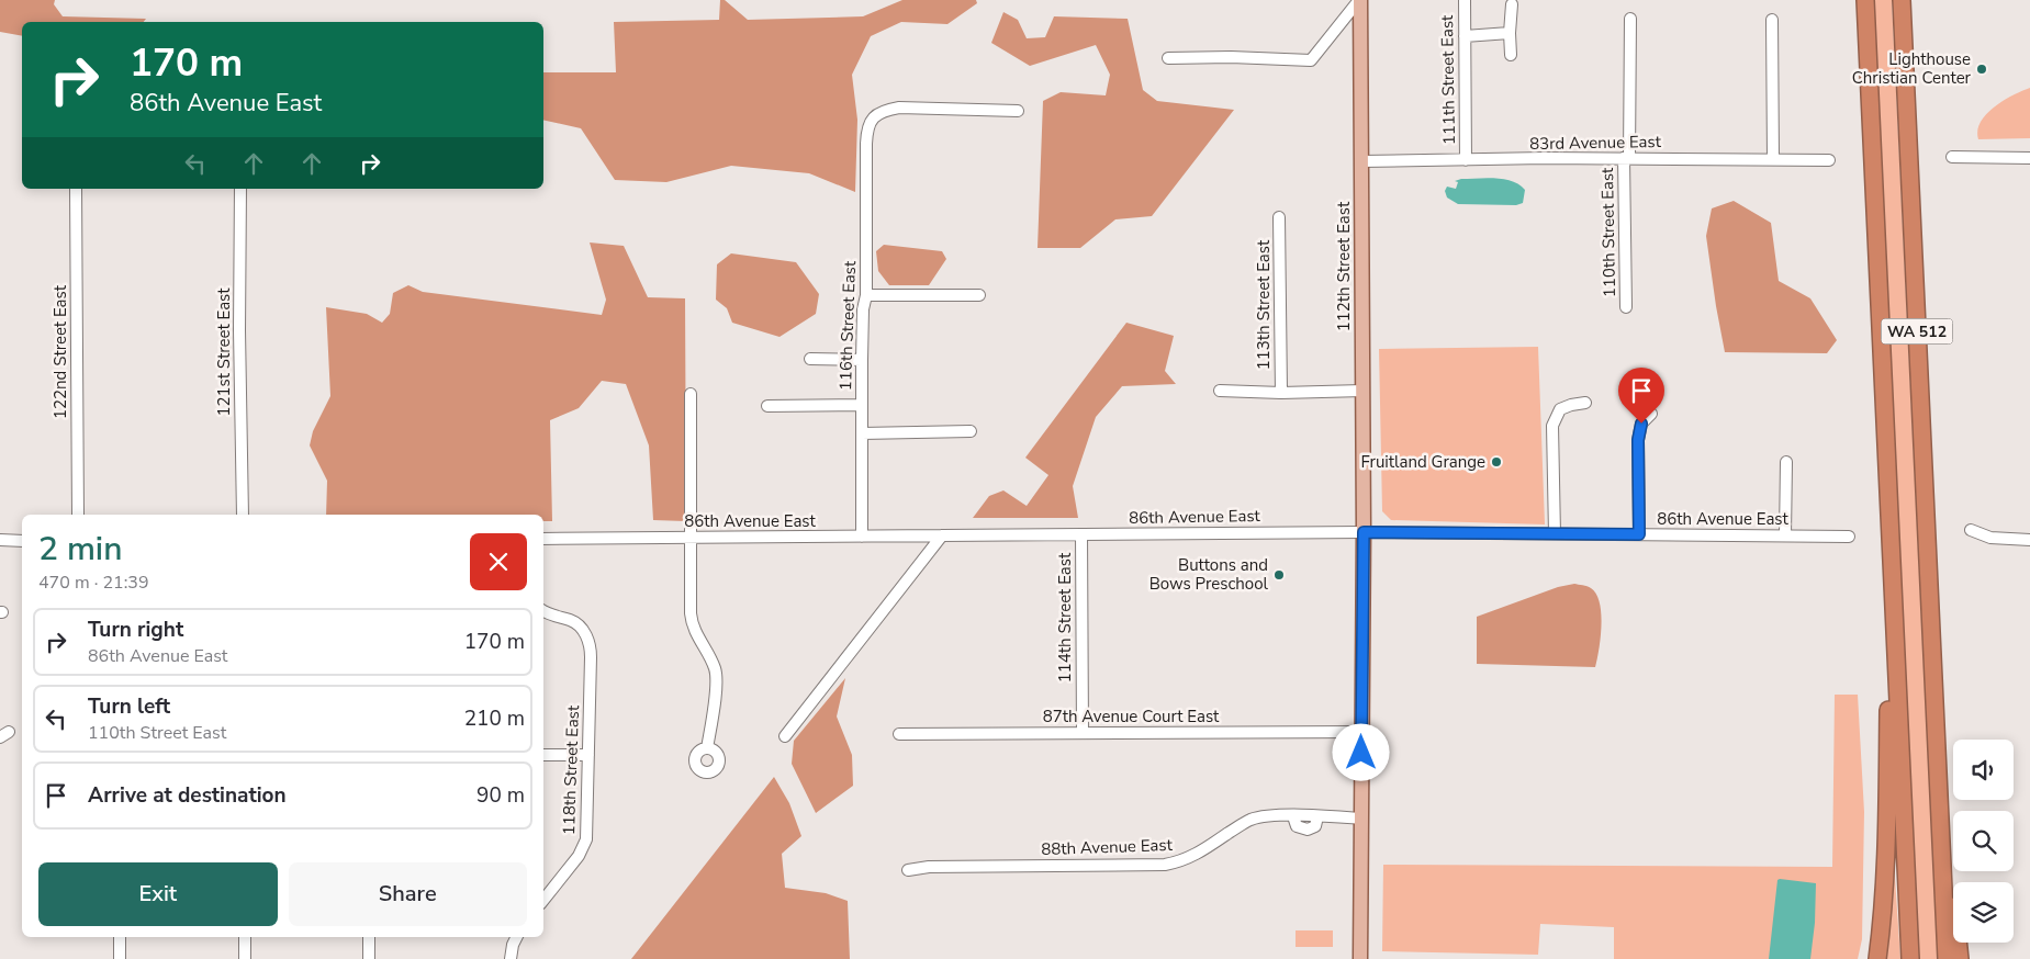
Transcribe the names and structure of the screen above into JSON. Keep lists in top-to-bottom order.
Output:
{
  "streets": {
    "highway": ["WA 512"],
    "main road": ["112th Street East"],
    "street": [
      "111th Street East",
      "83rd Avenue East",
      "110th Street East",
      "113th Street East",
      "116th Street East",
      "122nd Street East",
      "121st Street East",
      "86th Avenue East",
      "114th Street East",
      "87th Avenue Court East",
      "118th Street East",
      "88th Avenue East"
    ]
  },
  "crossings": [
    ["111th Street East", "83rd Avenue East"],
    ["83rd Avenue East", "110th Street East"],
    ["83rd Avenue East", "112th Street East"],
    ["112th Street East", "86th Avenue East"],
    ["112th Street East", "87th Avenue Court East"],
    ["112th Street East", "88th Avenue East"],
    ["116th Street East", "86th Avenue East"],
    ["86th Avenue East", "114th Street East"],
    ["114th Street East", "87th Avenue Court East"]
  ],
  "places": ["Lighthouse Christian Center", "Fruitland Grange", "Buttons and Bows Preschool"],
  "page": {
    "turn": ["170 m", "86th Avenue East"],
    "heading": ["2 min", "470 m · 21:39"],
    "list": [
      {
        "name": "Turn right",
        "note": "86th Avenue East",
        "value": "170 m"
      },
      {
        "name": "Turn left",
        "note": "110th Street East",
        "value": "210 m"
      },
      {
        "name": "Arrive at destination",
        "value": "90 m"
      }
    ],
    "buttons": ["Exit", "Share"]
  }
}
